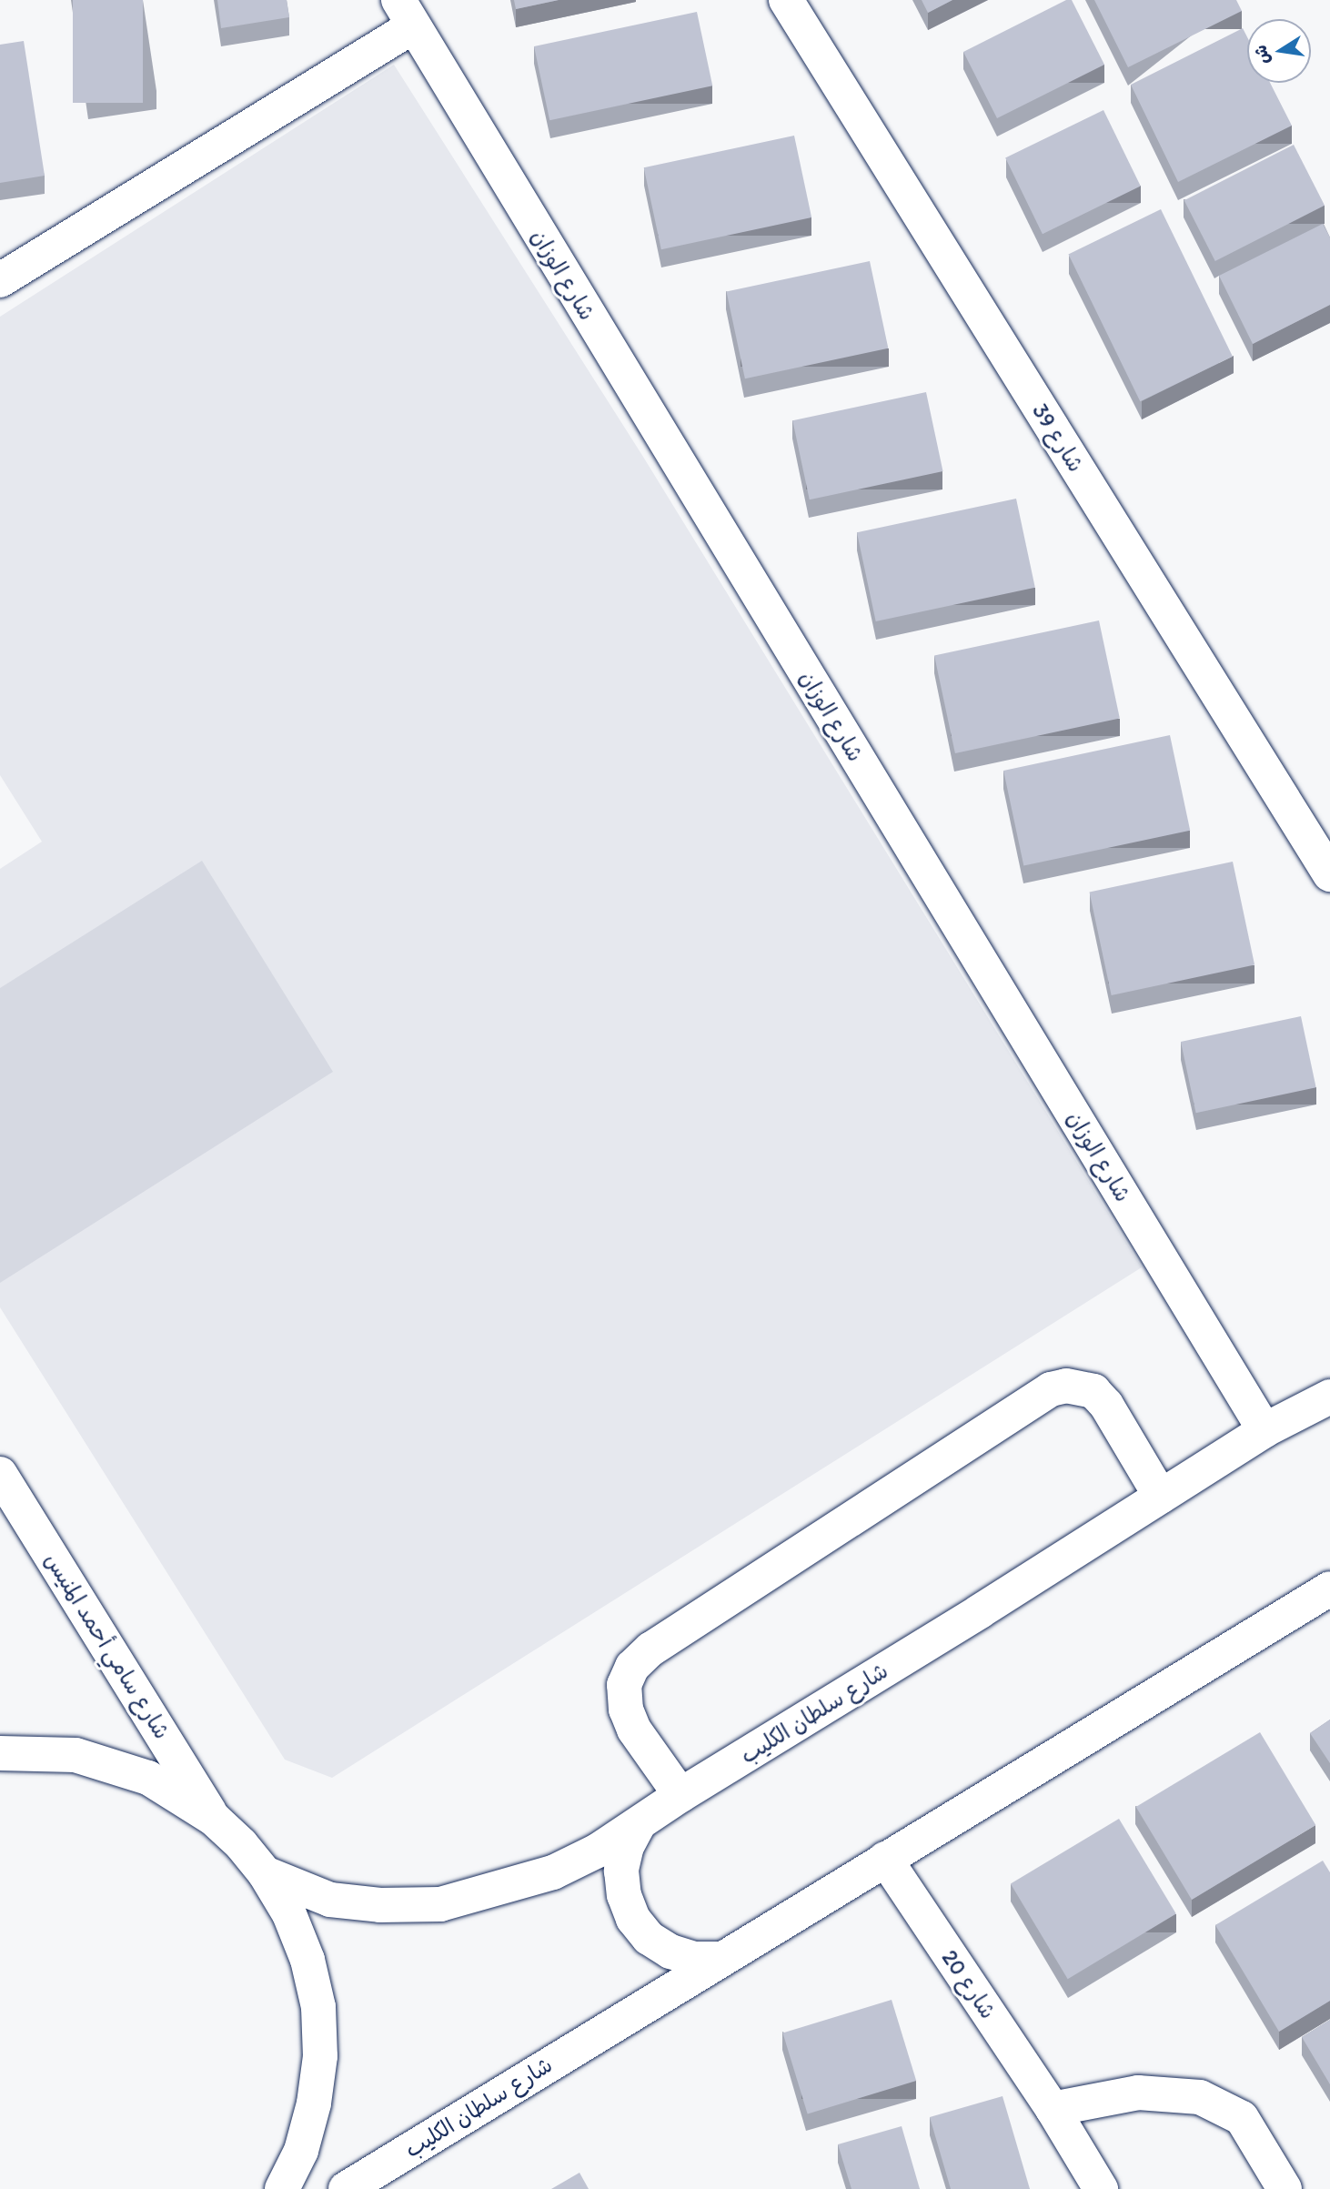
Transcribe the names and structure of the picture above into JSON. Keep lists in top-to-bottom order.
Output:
{
  "streets": {
    "street": [
      "شارع الوزان",
      "شارع 39",
      "شارع سامي أحمد المنيس",
      "شارع سلطان الكليب",
      "شارع 20"
    ]
  },
  "crossings": [
    ["شارع الوزان", "شارع سلطان الكليب"],
    ["شارع سلطان الكليب", "شارع 20"]
  ],
  "north": "left"
}
